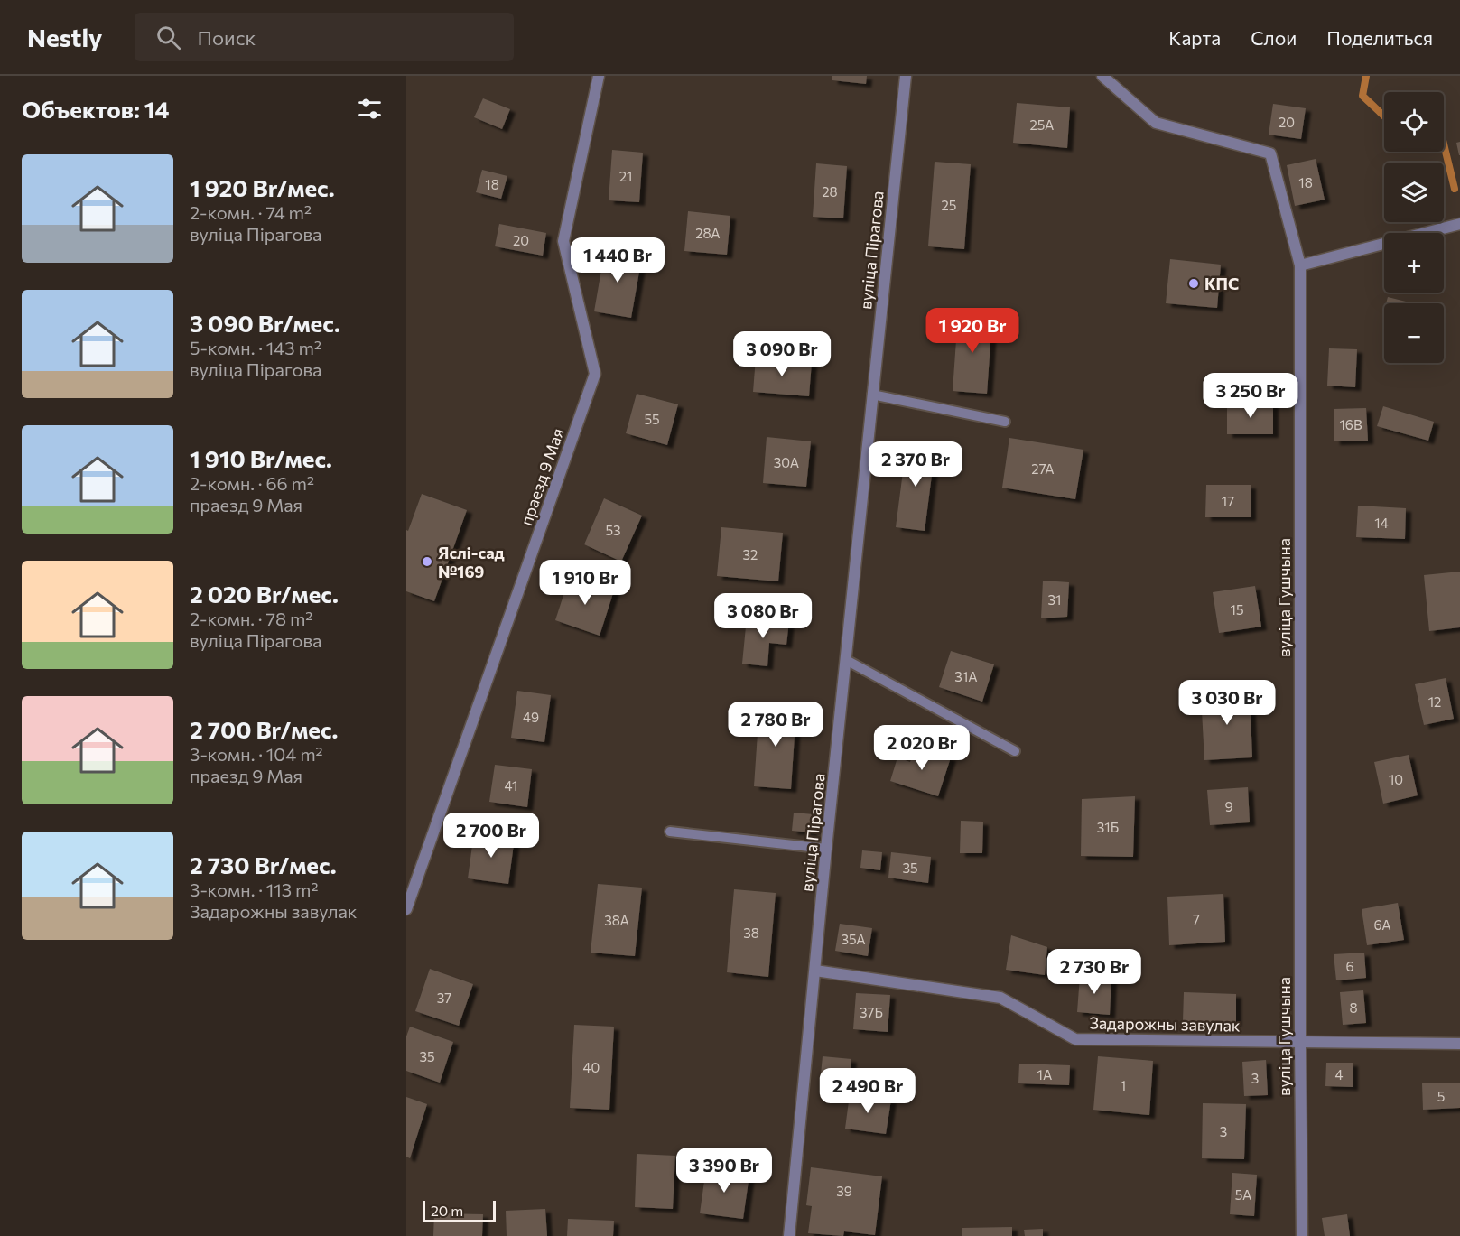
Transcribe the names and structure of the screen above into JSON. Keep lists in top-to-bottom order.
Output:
{
  "streets": {
    "street": [
      "вуліца Пірагова",
      "праезд 9 Мая",
      "вуліца Гушчына",
      "Задарожны завулак"
    ]
  },
  "crossings": [
    ["вуліца Пірагова", "Задарожны завулак"],
    ["вуліца Гушчына", "Задарожны завулак"]
  ],
  "places": ["КПС", "Яслі-сад №169"],
  "house_numbers": [
    "20",
    "25А",
    "21",
    "18",
    "18",
    "28",
    "25",
    "28А",
    "20",
    "55",
    "16В",
    "30А",
    "27А",
    "17",
    "14",
    "53",
    "32",
    "31",
    "15",
    "31А",
    "12",
    "49",
    "10",
    "41",
    "9",
    "31Б",
    "35",
    "7",
    "38А",
    "6А",
    "38",
    "35А",
    "6",
    "37",
    "8",
    "37Б",
    "35",
    "40",
    "1А",
    "4",
    "3",
    "1",
    "5",
    "3",
    "39",
    "5А"
  ],
  "scale_bar": "20 m",
  "page": {
    "header": "Nestly",
    "search": "Поиск",
    "nav": ["Карта", "Слои", "Поделиться"],
    "heading": "Объектов: 14",
    "map_buttons": ["+", "−"],
    "list": [
      {
        "name": "1 920 Br/мес.",
        "note": "2-комн. · 74 m² · вуліца Пірагова"
      },
      {
        "name": "3 090 Br/мес.",
        "note": "5-комн. · 143 m² · вуліца Пірагова"
      },
      {
        "name": "1 910 Br/мес.",
        "note": "2-комн. · 66 m² · праезд 9 Мая"
      },
      {
        "name": "2 020 Br/мес.",
        "note": "2-комн. · 78 m² · вуліца Пірагова"
      },
      {
        "name": "2 700 Br/мес.",
        "note": "3-комн. · 104 m² · праезд 9 Мая"
      },
      {
        "name": "2 730 Br/мес.",
        "note": "3-комн. · 113 m² · Задарожны завулак"
      }
    ],
    "price": [
      "1 440 Br",
      "1 920 Br",
      "3 090 Br",
      "3 250 Br",
      "2 370 Br",
      "1 910 Br",
      "3 080 Br",
      "3 030 Br",
      "2 780 Br",
      "2 020 Br",
      "2 700 Br",
      "2 730 Br",
      "2 490 Br",
      "3 390 Br"
    ],
    "scale": "20 m"
  }
}
